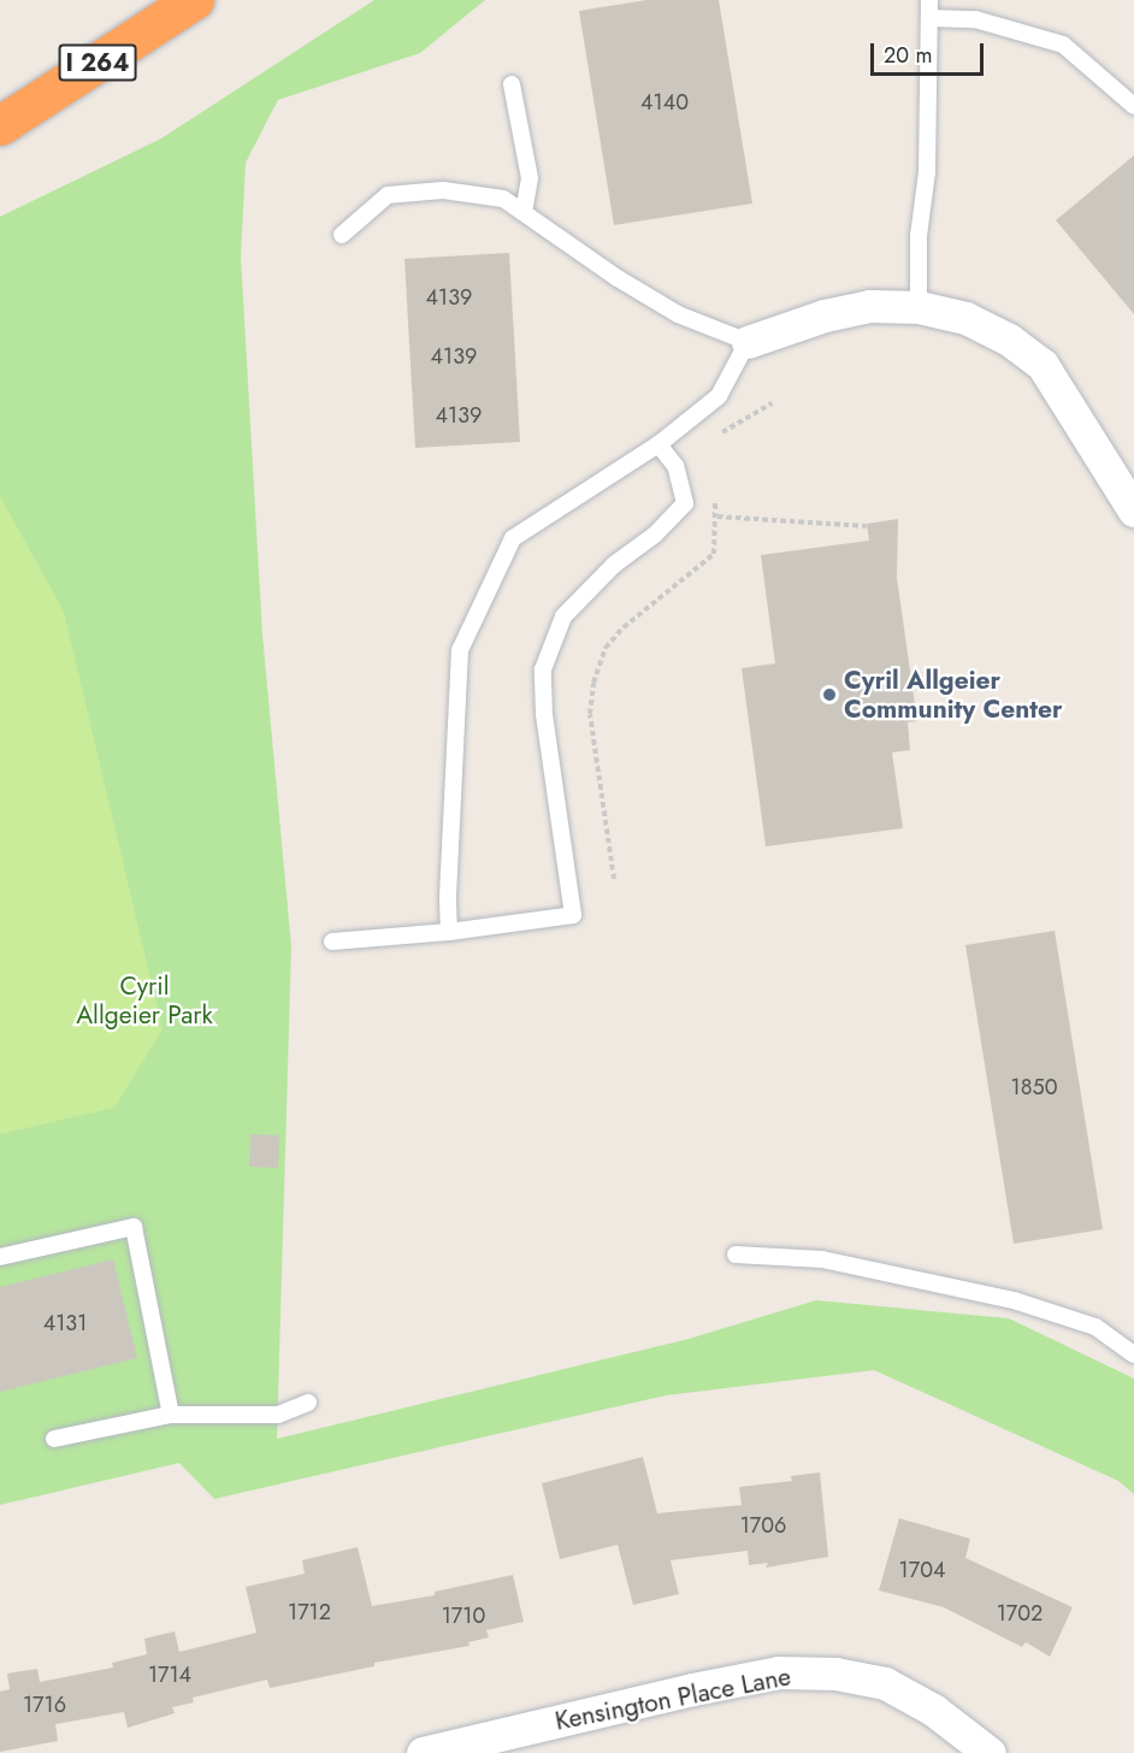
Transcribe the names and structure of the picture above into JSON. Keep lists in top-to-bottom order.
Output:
{
  "streets": {
    "highway": ["I 264"],
    "street": ["Kensington Place Lane"]
  },
  "parks": ["Cyril Allgeier Park"],
  "places": ["Cyril Allgeier Community Center"],
  "house_numbers": [
    "4140",
    "4139",
    "4139",
    "4139",
    "1850",
    "4131",
    "1706",
    "1704",
    "1712",
    "1702",
    "1710",
    "1714",
    "1716"
  ],
  "scale_bar": "20 m"
}
